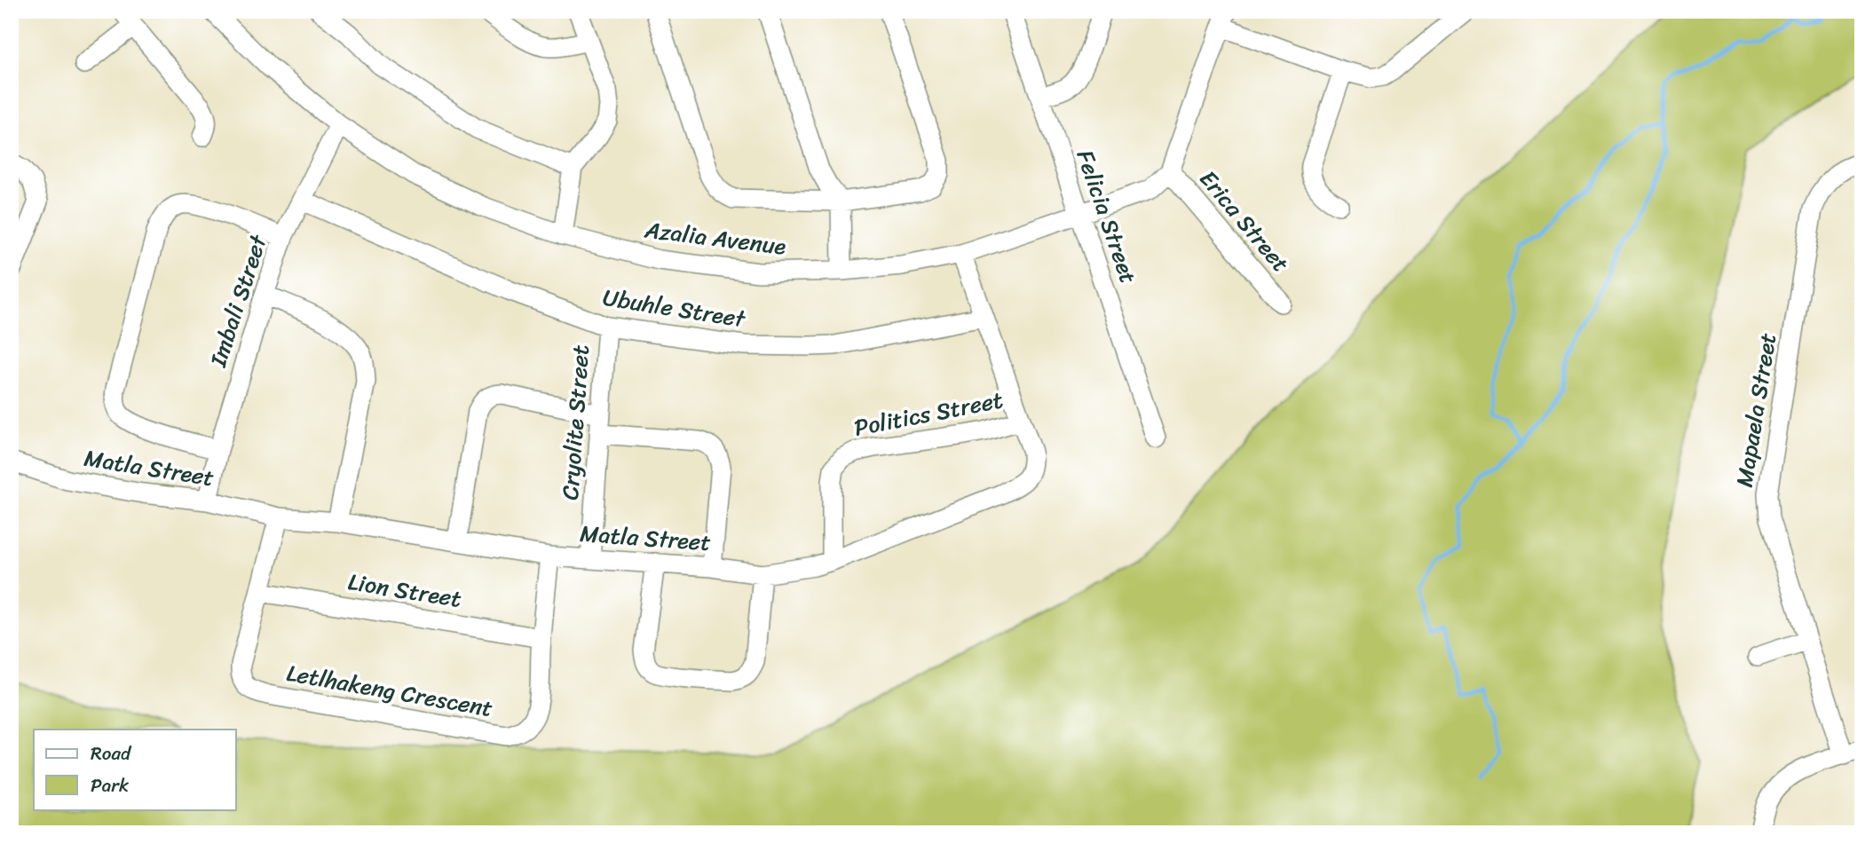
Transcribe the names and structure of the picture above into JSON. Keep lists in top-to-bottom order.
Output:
{
  "streets": {
    "street": [
      "Felicia Street",
      "Erica Street",
      "Azalia Avenue",
      "Imbali Street",
      "Ubuhle Street",
      "Mapaela Street",
      "Politics Street",
      "Cryolite Street",
      "Matla Street",
      "Lion Street",
      "Letlhakeng Crescent"
    ]
  },
  "crossings": [
    ["Felicia Street", "Azalia Avenue"],
    ["Erica Street", "Azalia Avenue"],
    ["Azalia Avenue", "Imbali Street"],
    ["Azalia Avenue", "Matla Street"],
    ["Imbali Street", "Ubuhle Street"],
    ["Imbali Street", "Matla Street"],
    ["Ubuhle Street", "Cryolite Street"],
    ["Ubuhle Street", "Matla Street"],
    ["Politics Street", "Matla Street"],
    ["Cryolite Street", "Matla Street"],
    ["Matla Street", "Letlhakeng Crescent"],
    ["Lion Street", "Letlhakeng Crescent"]
  ],
  "legend": ["Road", "Park"]
}
